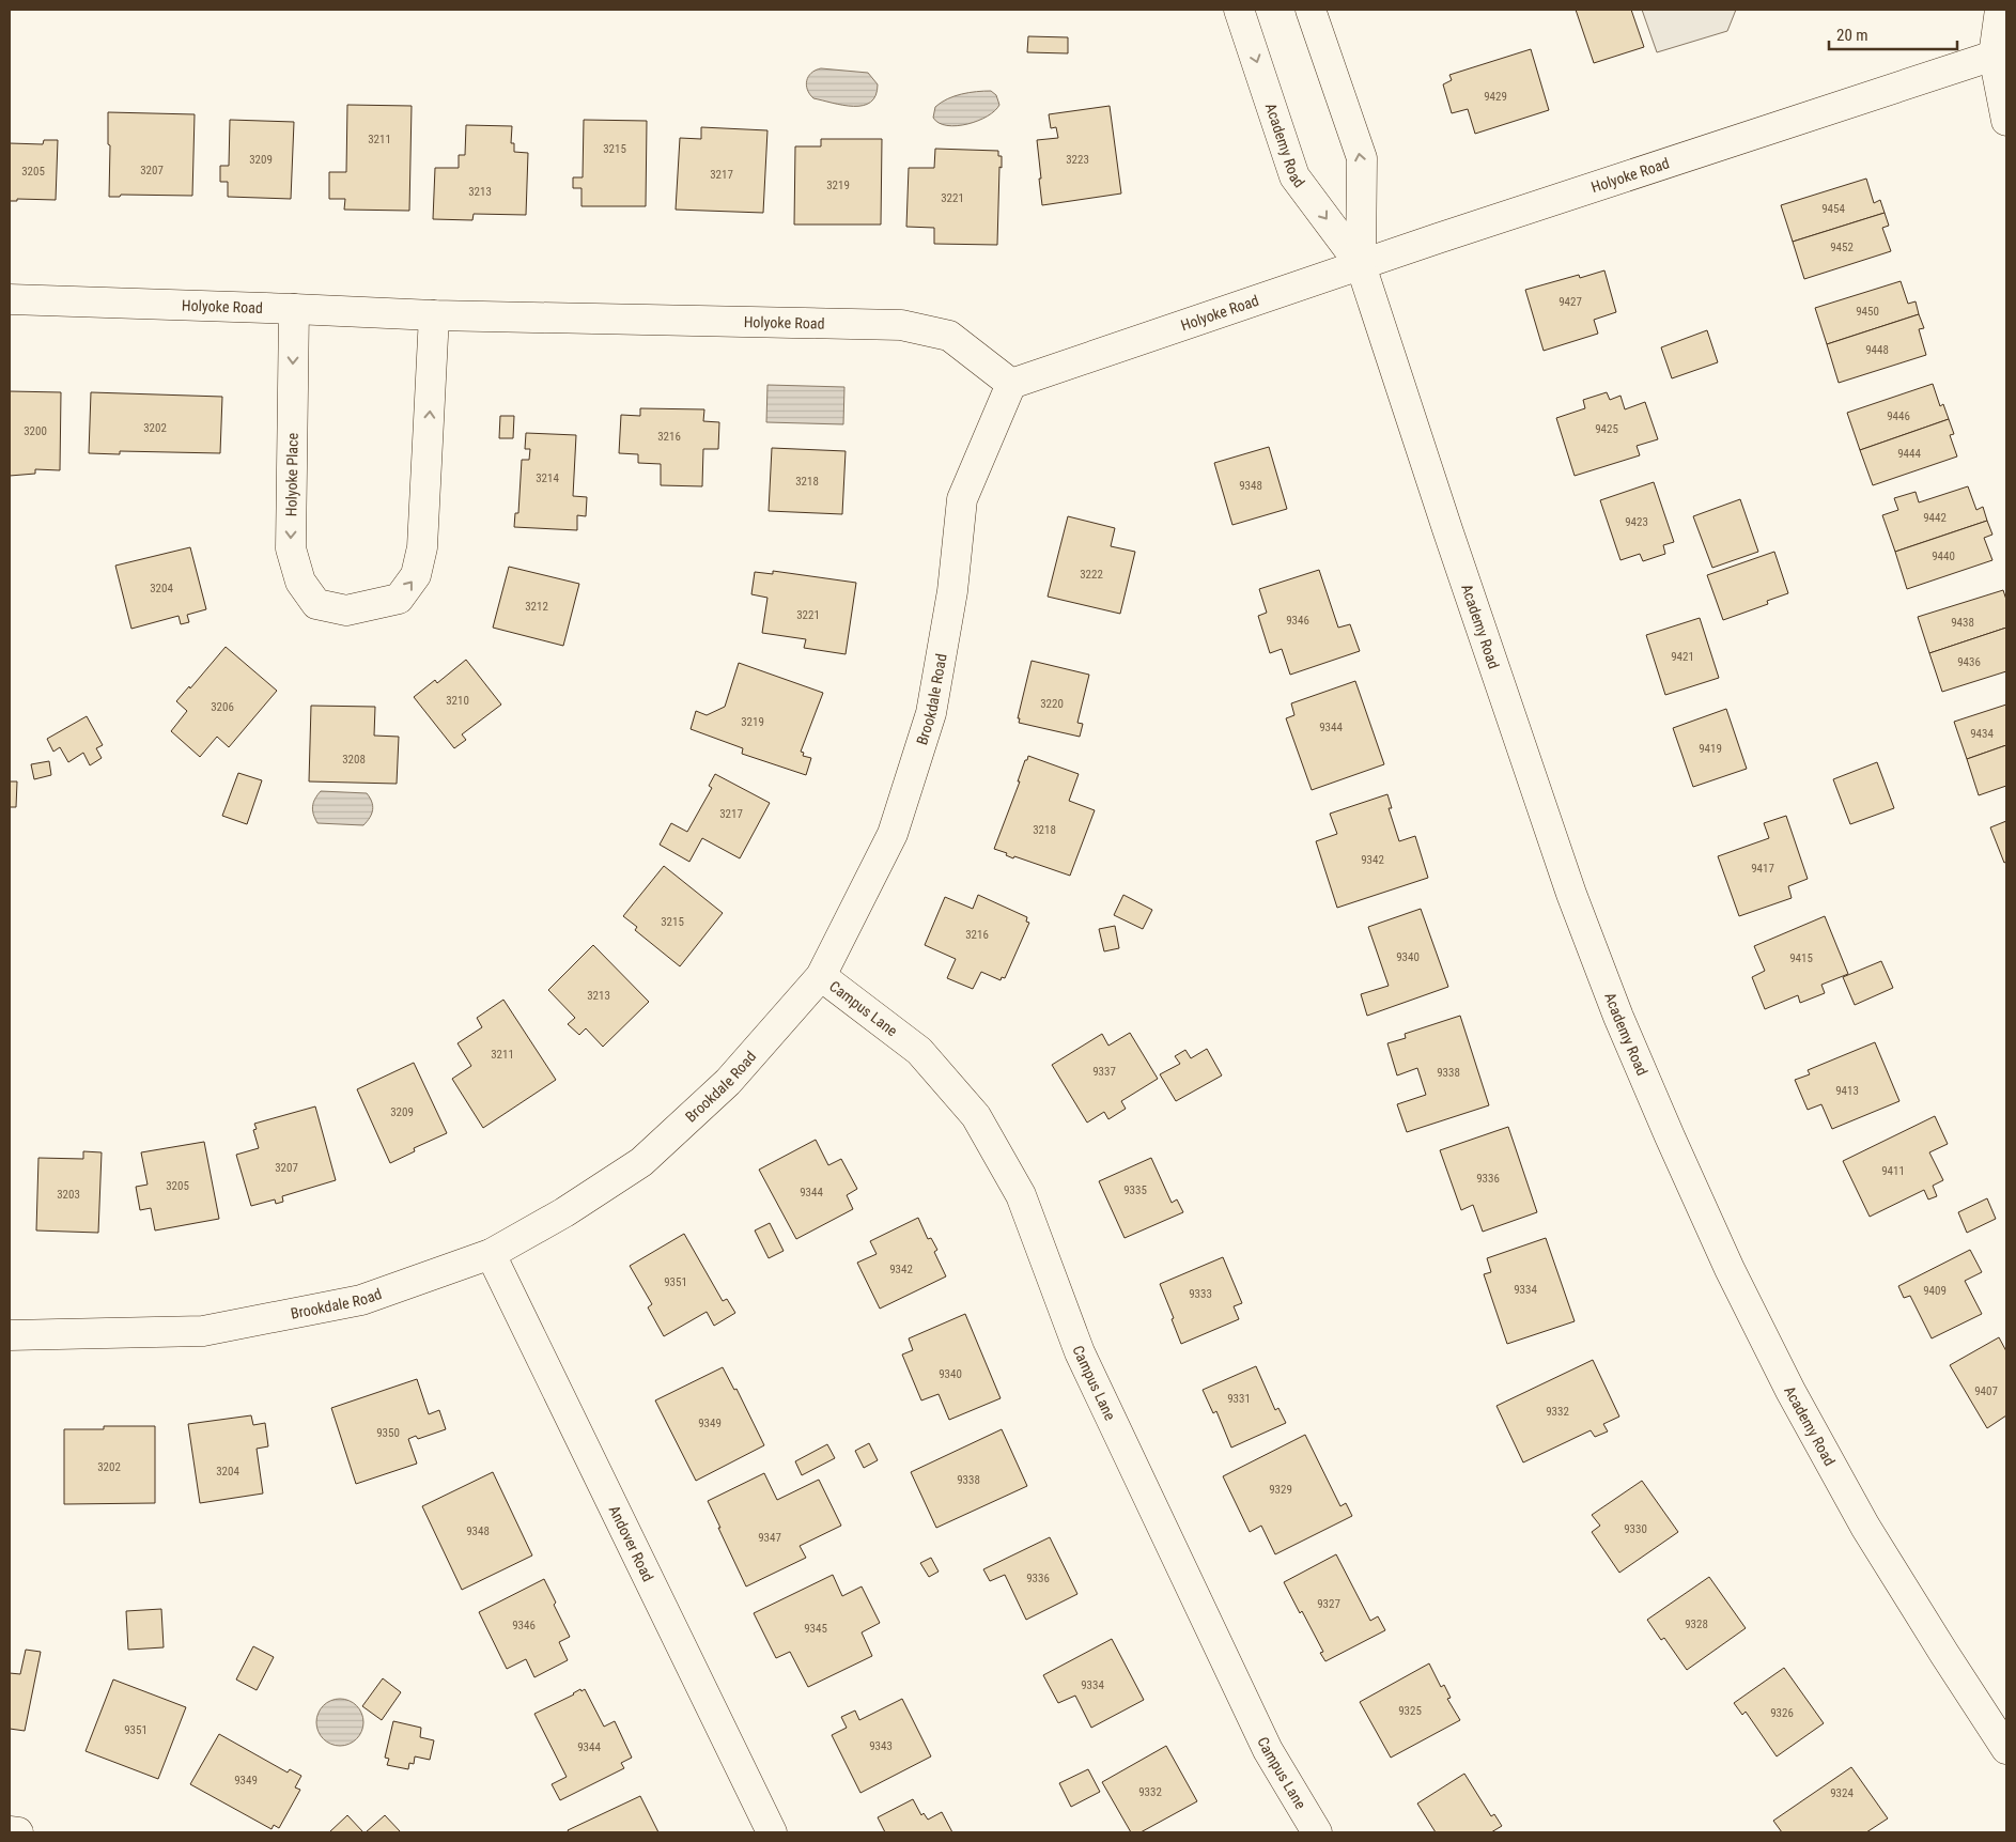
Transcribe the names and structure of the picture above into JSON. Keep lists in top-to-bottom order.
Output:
{
  "streets": {
    "street": [
      "Academy Road",
      "Holyoke Road",
      "Holyoke Place",
      "Brookdale Road",
      "Campus Lane",
      "Andover Road"
    ]
  },
  "crossings": [
    ["Academy Road", "Holyoke Road"],
    ["Holyoke Road", "Holyoke Place"],
    ["Holyoke Road", "Brookdale Road"],
    ["Brookdale Road", "Campus Lane"],
    ["Brookdale Road", "Andover Road"]
  ],
  "house_numbers": [
    "9429",
    "3211",
    "3215",
    "3209",
    "3223",
    "3207",
    "3205",
    "3217",
    "3219",
    "3213",
    "3221",
    "9454",
    "9452",
    "9427",
    "9450",
    "9448",
    "9446",
    "3202",
    "9425",
    "3200",
    "3216",
    "9444",
    "3214",
    "3218",
    "9348",
    "9442",
    "9423",
    "9440",
    "3222",
    "3204",
    "3212",
    "3221",
    "9346",
    "9438",
    "9421",
    "9436",
    "3210",
    "3220",
    "3206",
    "3219",
    "9344",
    "9434",
    "9419",
    "3208",
    "3217",
    "3218",
    "9342",
    "9417",
    "3215",
    "3216",
    "9340",
    "9415",
    "3213",
    "3211",
    "9337",
    "9338",
    "9413",
    "3209",
    "3207",
    "9411",
    "9336",
    "3205",
    "9335",
    "9344",
    "3203",
    "9342",
    "9351",
    "9334",
    "9409",
    "9333",
    "9340",
    "9407",
    "9331",
    "9332",
    "9349",
    "9350",
    "3202",
    "3204",
    "9338",
    "9329",
    "9330",
    "9348",
    "9347",
    "9336",
    "9327",
    "9328",
    "9346",
    "9345",
    "9334",
    "9325",
    "9326",
    "9351",
    "9343",
    "9344",
    "9349",
    "9332",
    "9324"
  ],
  "scale_bar": "20 m"
}
